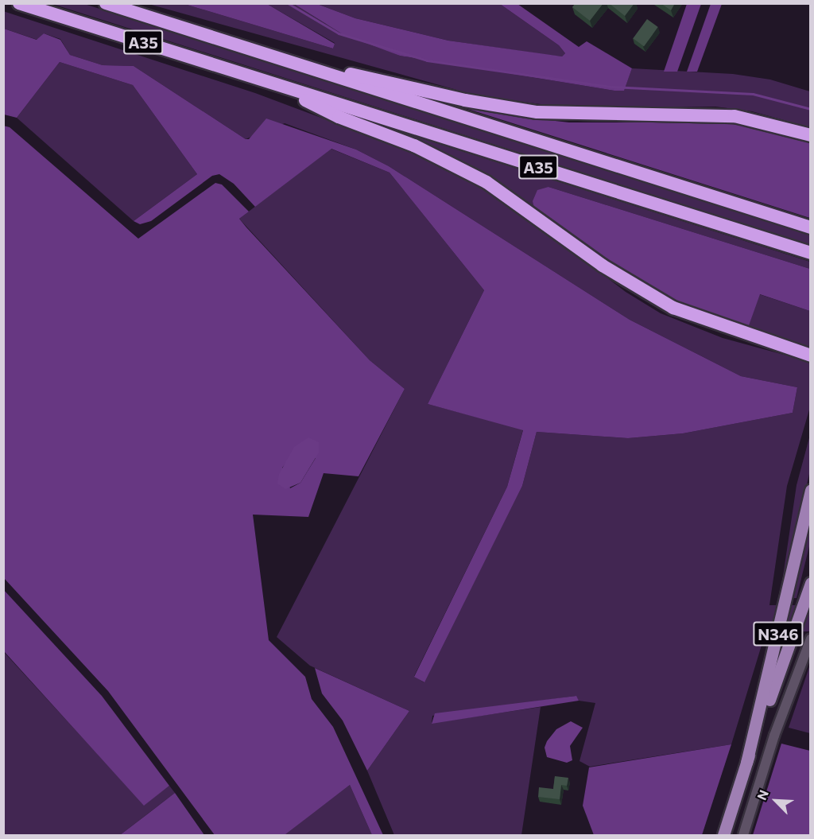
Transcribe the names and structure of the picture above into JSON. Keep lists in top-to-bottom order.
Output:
{
  "streets": {
    "highway": ["A35"],
    "main road": ["N346"]
  },
  "north": "top left"
}
